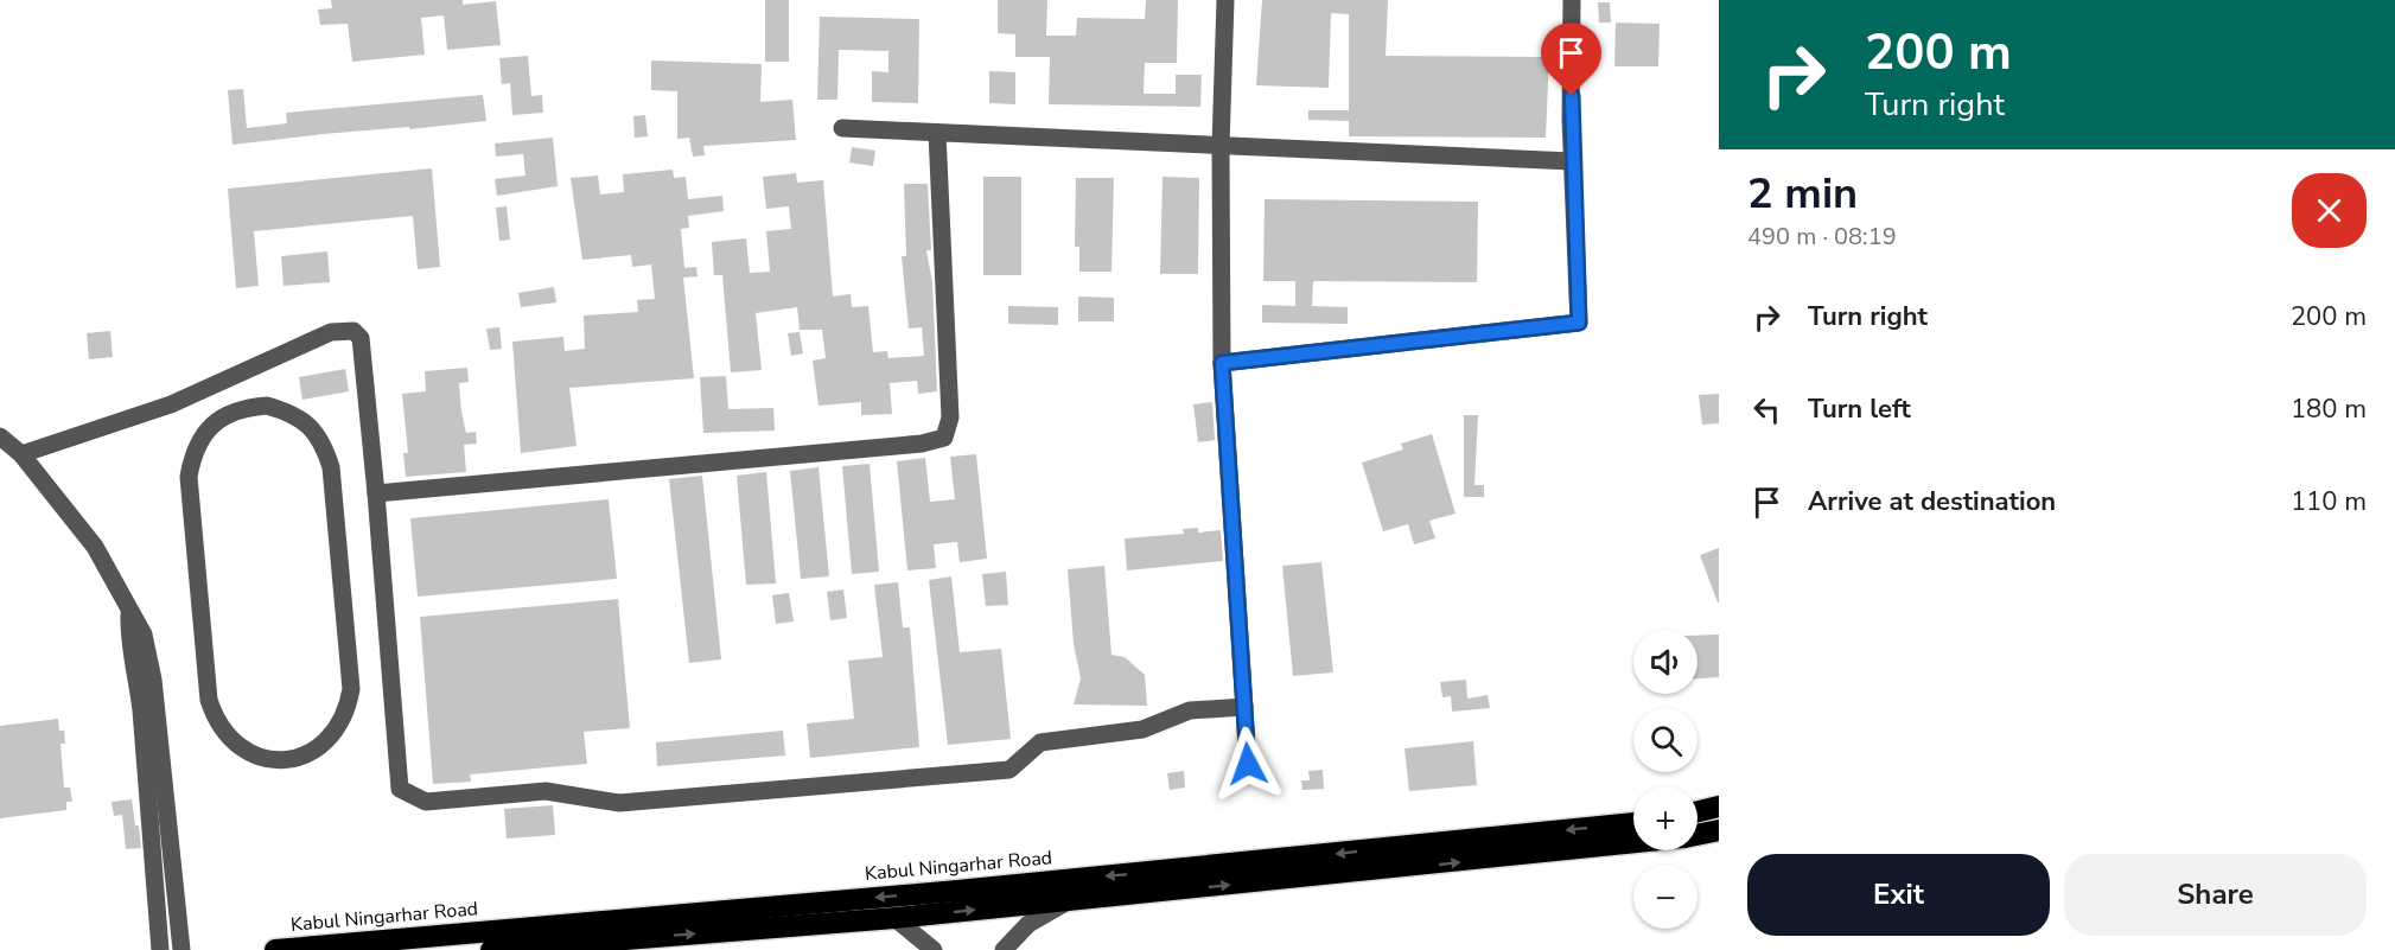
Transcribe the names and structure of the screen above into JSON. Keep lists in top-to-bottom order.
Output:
{
  "streets": {
    "highway": ["Kabul Ningarhar Road"]
  },
  "page": {
    "turn": ["200 m", "Turn right"],
    "heading": ["2 min", "490 m · 08:19"],
    "list": [
      {
        "name": "Turn right",
        "value": "200 m"
      },
      {
        "name": "Turn left",
        "value": "180 m"
      },
      {
        "name": "Arrive at destination",
        "value": "110 m"
      }
    ],
    "map_buttons": ["+", "−"],
    "buttons": ["Exit", "Share"]
  }
}
